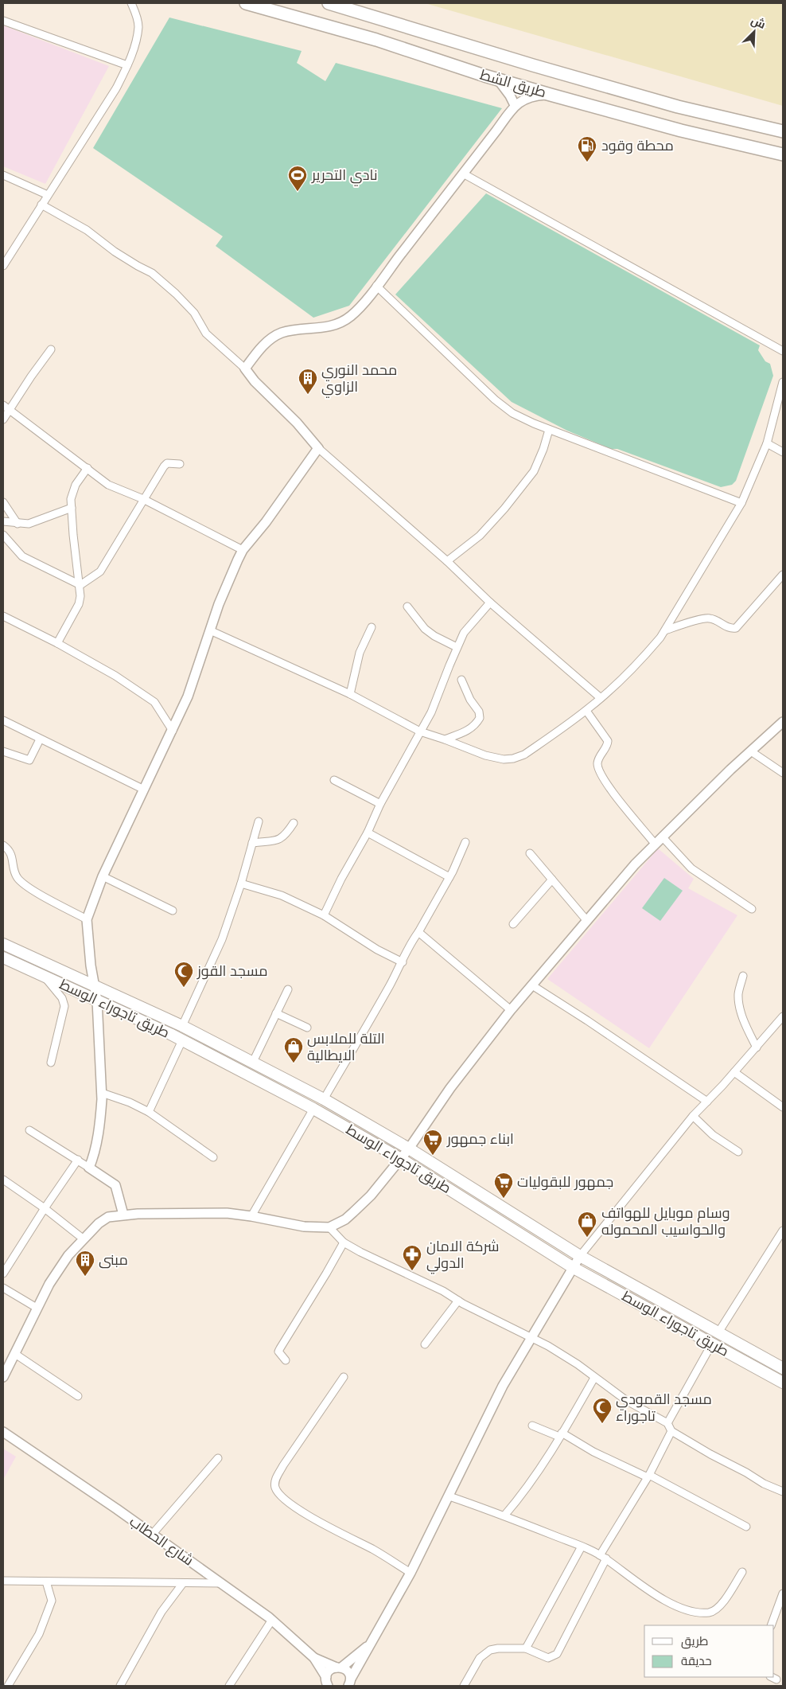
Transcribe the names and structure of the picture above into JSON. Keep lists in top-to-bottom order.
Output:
{
  "streets": {
    "highway": ["طريق الشط"],
    "main road": ["طريق تاجوراء الوسط"],
    "street": ["شارع الحطاب"]
  },
  "places": {
    "fuel station": ["محطة وقود"],
    "sports": ["نادي التحرير"],
    "building": ["محمد النوري الزاوي", "مبنى"],
    "mosque": ["مسجد القوز", "مسجد القمودي تاجوراء"],
    "shop": ["التلة للملابس الايطالية", "وسام موبايل للهواتف والحواسيب المحموله"],
    "supermarket": ["ابناء جمهور", "جمهور للبقوليات"],
    "pharmacy": ["شركة الامان الدولي"]
  },
  "legend": ["طريق", "حديقة"],
  "north": "top right"
}
